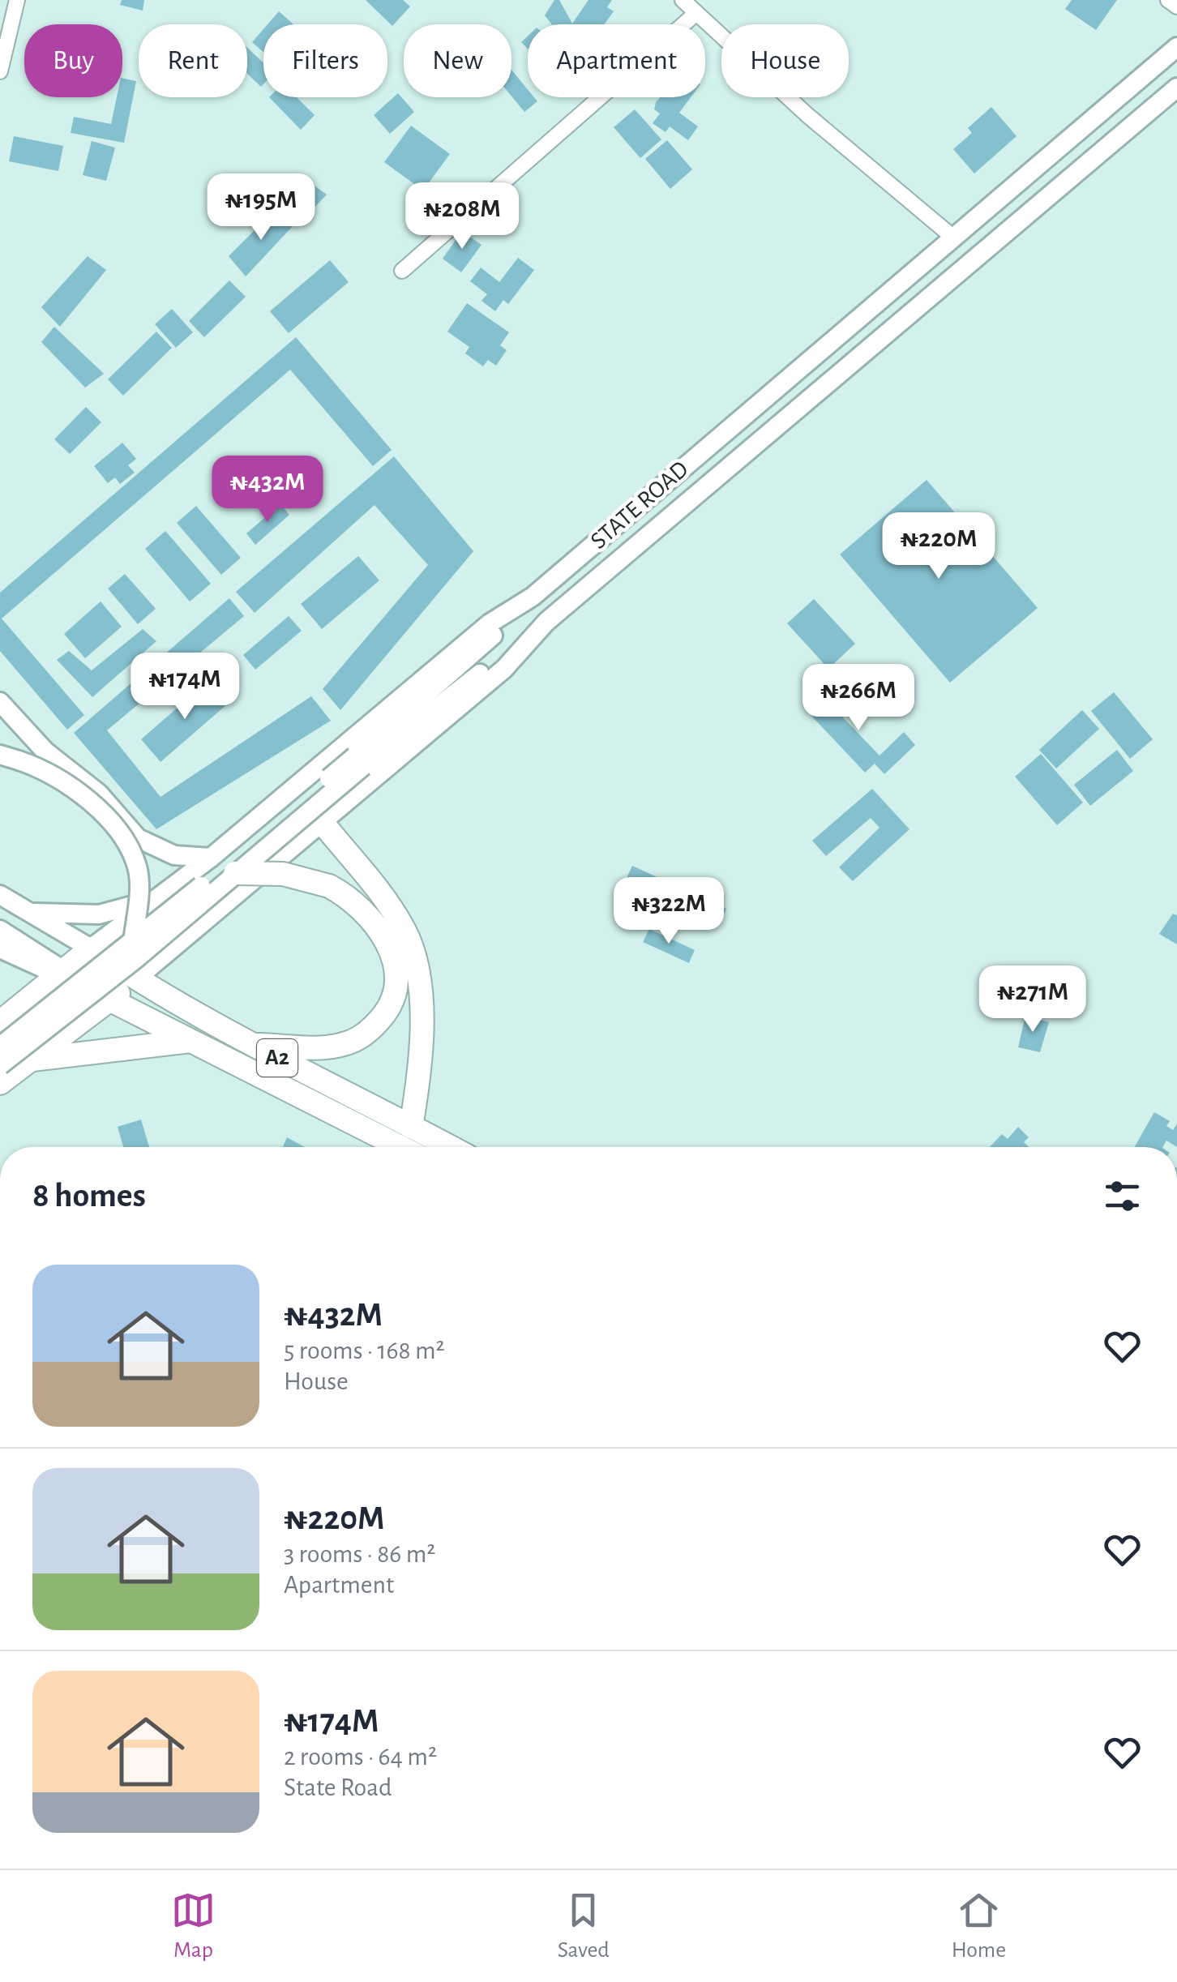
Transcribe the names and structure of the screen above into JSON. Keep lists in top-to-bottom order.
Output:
{
  "streets": {
    "highway": ["A2"],
    "main road": ["STATE ROAD"]
  },
  "crossings": [
    ["STATE ROAD", "A2"]
  ],
  "page": {
    "chip": [
      "Buy",
      "Rent",
      "Filters",
      "New",
      "Apartment",
      "House"
    ],
    "price": [
      "₦195M",
      "₦208M",
      "₦432M",
      "₦220M",
      "₦174M",
      "₦266M",
      "₦322M",
      "₦271M"
    ],
    "heading": "8 homes",
    "list": [
      {
        "name": "₦432M",
        "note": "5 rooms · 168 m² · House"
      },
      {
        "name": "₦220M",
        "note": "3 rooms · 86 m² · Apartment"
      },
      {
        "name": "₦174M",
        "note": "2 rooms · 64 m² · State Road"
      }
    ],
    "tabs": ["Map", "Saved", "Home"]
  }
}
